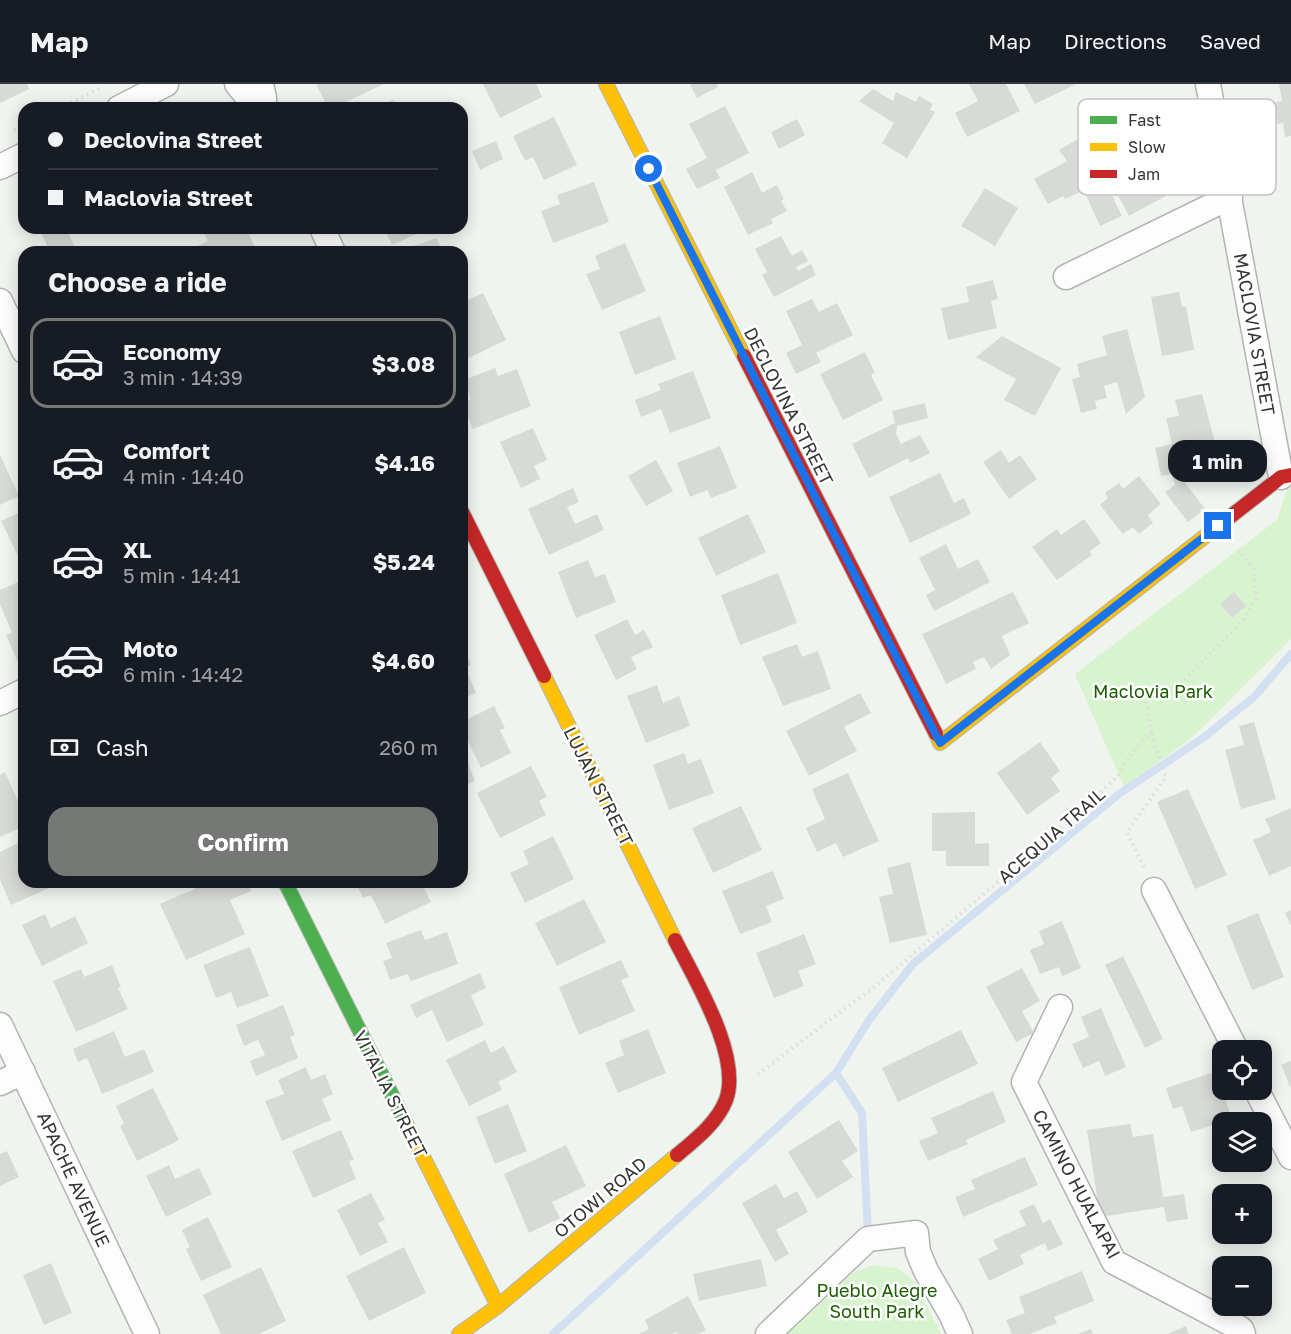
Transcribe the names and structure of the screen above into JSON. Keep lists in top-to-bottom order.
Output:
{
  "streets": {
    "street": [
      "MACLOVIA STREET",
      "DECLOVINA STREET",
      "LUJAN STREET",
      "VITALIA STREET",
      "APACHE AVENUE",
      "CAMINO HUALAPAI",
      "OTOWI ROAD"
    ],
    "path": ["ACEQUIA TRAIL"]
  },
  "crossings": [
    ["MACLOVIA STREET", "DECLOVINA STREET"],
    ["LUJAN STREET", "ACEQUIA TRAIL"],
    ["LUJAN STREET", "OTOWI ROAD"],
    ["ACEQUIA TRAIL", "OTOWI ROAD"],
    ["VITALIA STREET", "OTOWI ROAD"]
  ],
  "parks": ["Maclovia Park", "Pueblo Alegre South Park"],
  "legend": ["Fast", "Slow", "Jam"],
  "page": {
    "header": "Map",
    "nav": ["Map", "Directions", "Saved"],
    "banner": ["Declovina Street", "Maclovia Street"],
    "heading": "Choose a ride",
    "list": [
      {
        "name": "Economy",
        "note": "3 min · 14:39",
        "value": "$3.08"
      },
      {
        "name": "Comfort",
        "note": "4 min · 14:40",
        "value": "$4.16"
      },
      {
        "name": "XL",
        "note": "5 min · 14:41",
        "value": "$5.24"
      },
      {
        "name": "Moto",
        "note": "6 min · 14:42",
        "value": "$4.60"
      }
    ],
    "bubble": "1 min",
    "pay": ["Cash", "260 m"],
    "buttons": "Confirm",
    "map_buttons": ["+", "−"]
  }
}
